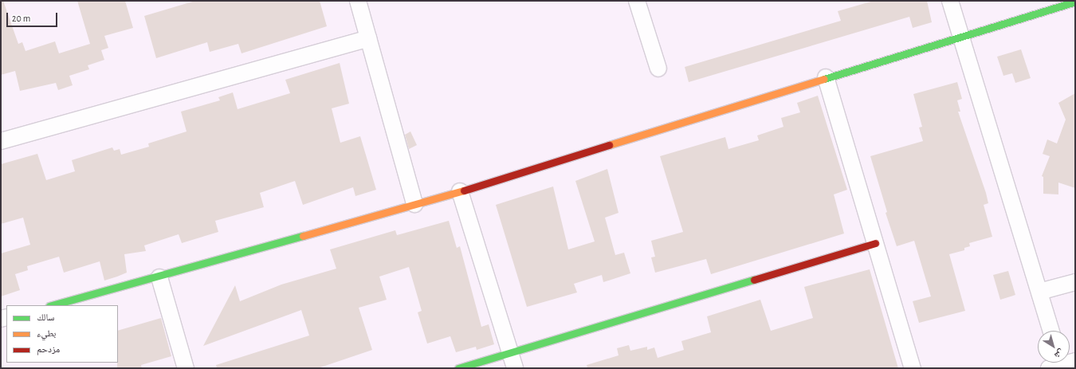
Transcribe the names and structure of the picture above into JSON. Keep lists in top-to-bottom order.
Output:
{
  "legend": ["سالك", "بطيء", "مزدحم"],
  "scale_bar": "20 m",
  "north": "bottom right"
}
